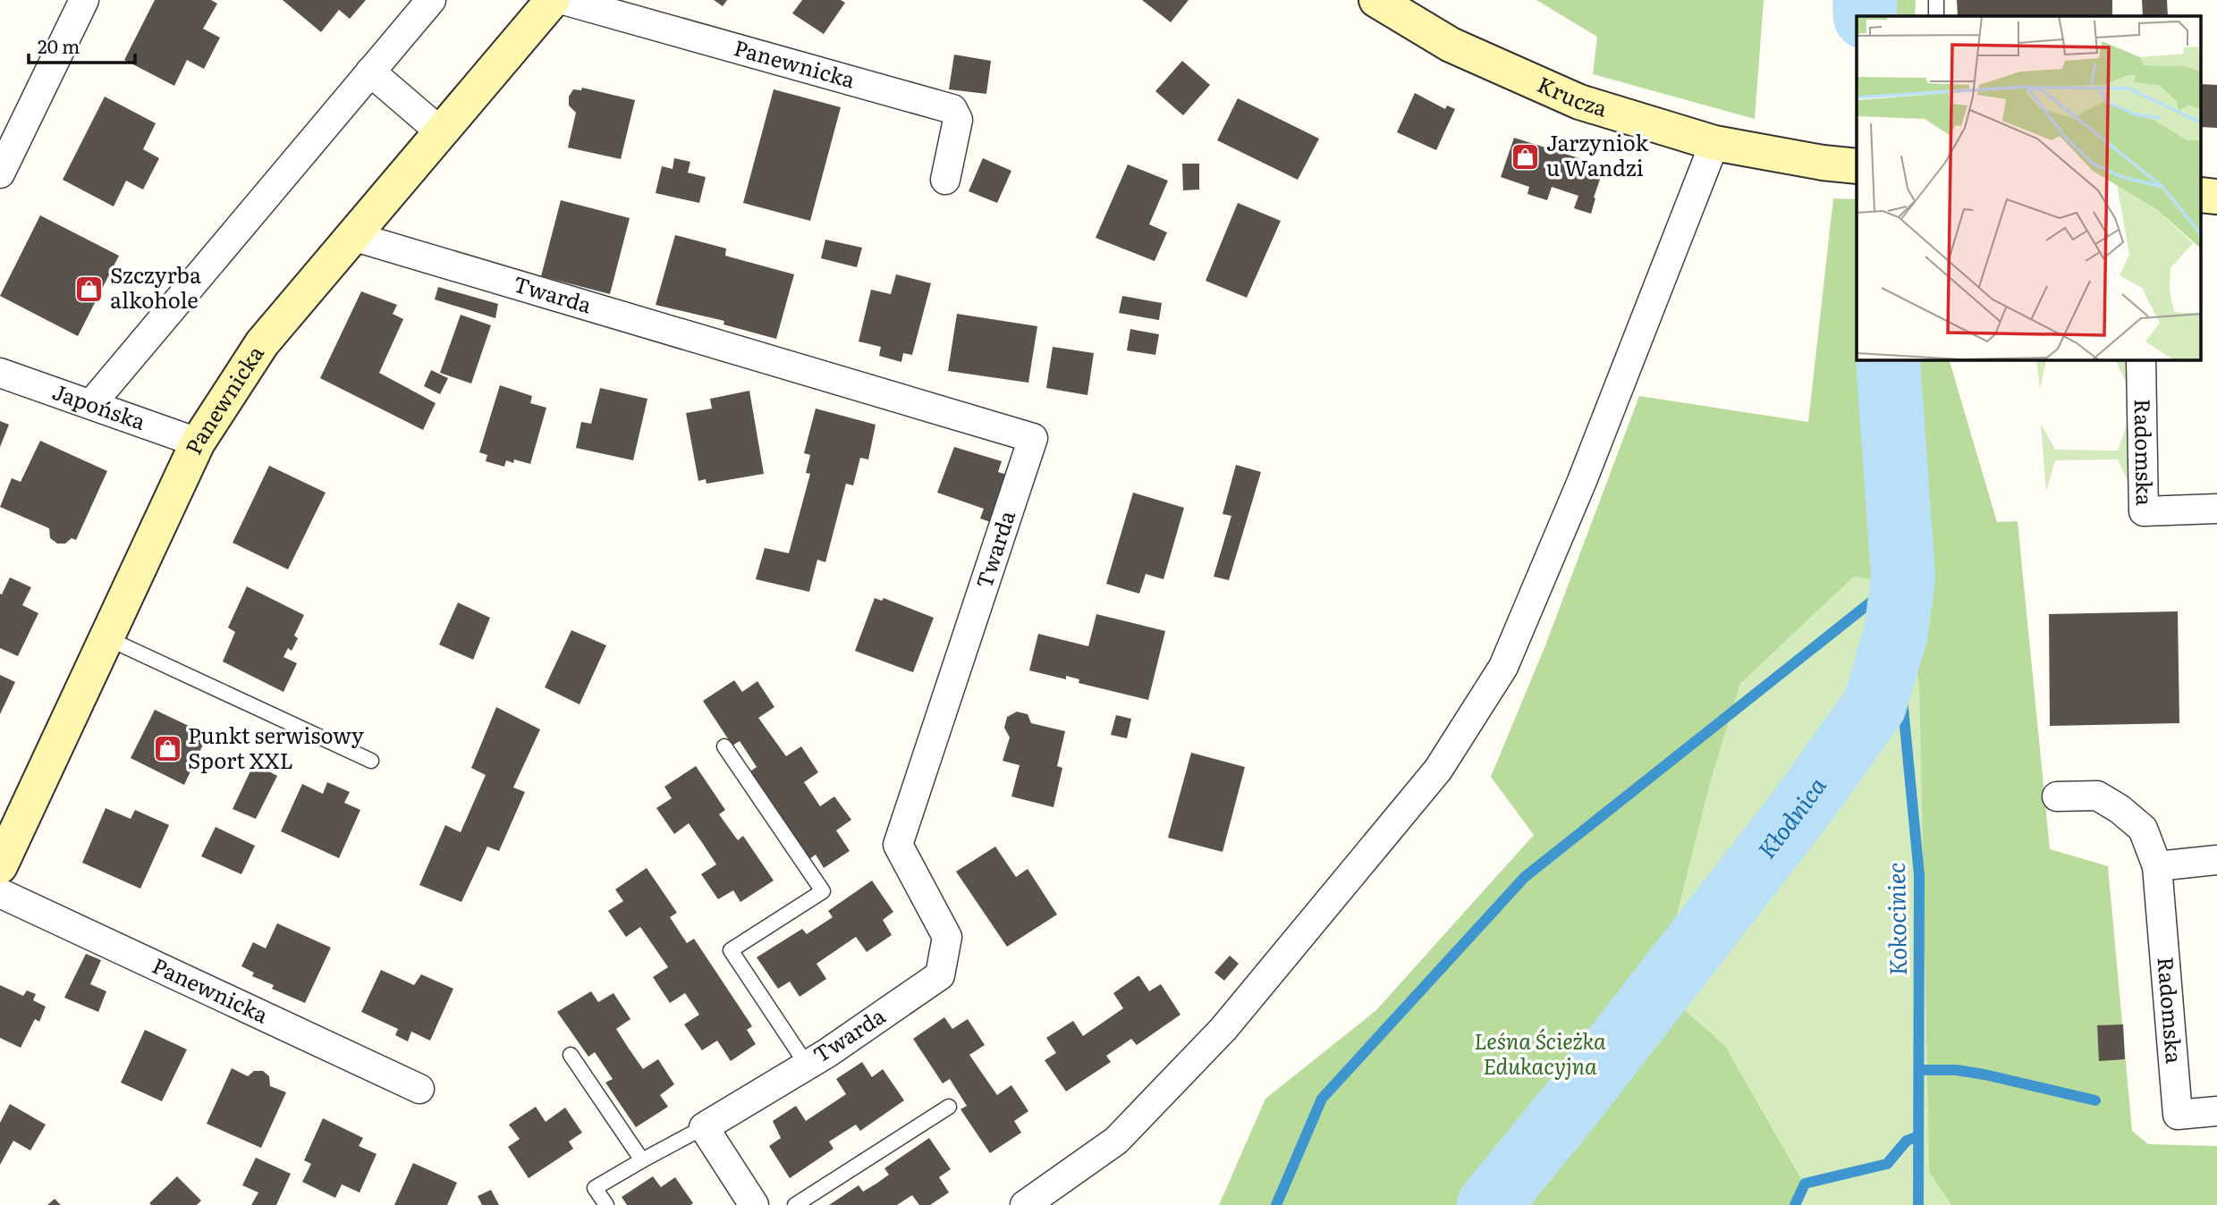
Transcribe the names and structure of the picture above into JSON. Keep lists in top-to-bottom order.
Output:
{
  "streets": {
    "street": [
      "Panewnicka",
      "Krucza",
      "Twarda",
      "Japońska",
      "Radomska"
    ]
  },
  "crossings": [
    ["Panewnicka", "Twarda"],
    ["Panewnicka", "Japońska"]
  ],
  "water": ["Kłodnica", "Kokociniec"],
  "parks": ["Leśna Ścieżka Edukacyjna"],
  "places": {
    "shop": ["Jarzyniok u Wandzi", "Szczyrba alkohole", "Punkt serwisowy Sport XXL"]
  },
  "scale_bar": "20 m"
}
